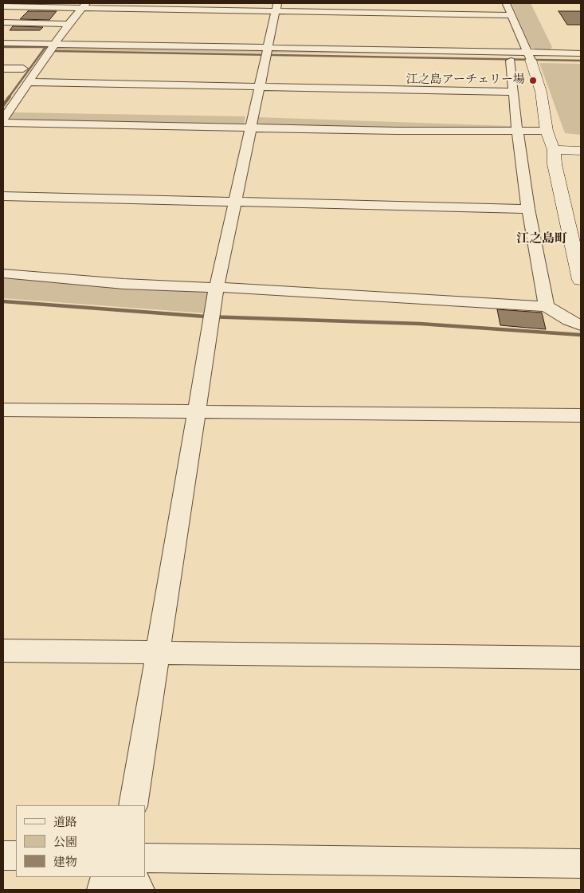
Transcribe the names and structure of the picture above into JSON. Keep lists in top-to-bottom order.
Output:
{
  "districts": ["江之島町"],
  "places": ["江之島アーチェリー場"],
  "legend": ["道路", "公園", "建物"]
}
